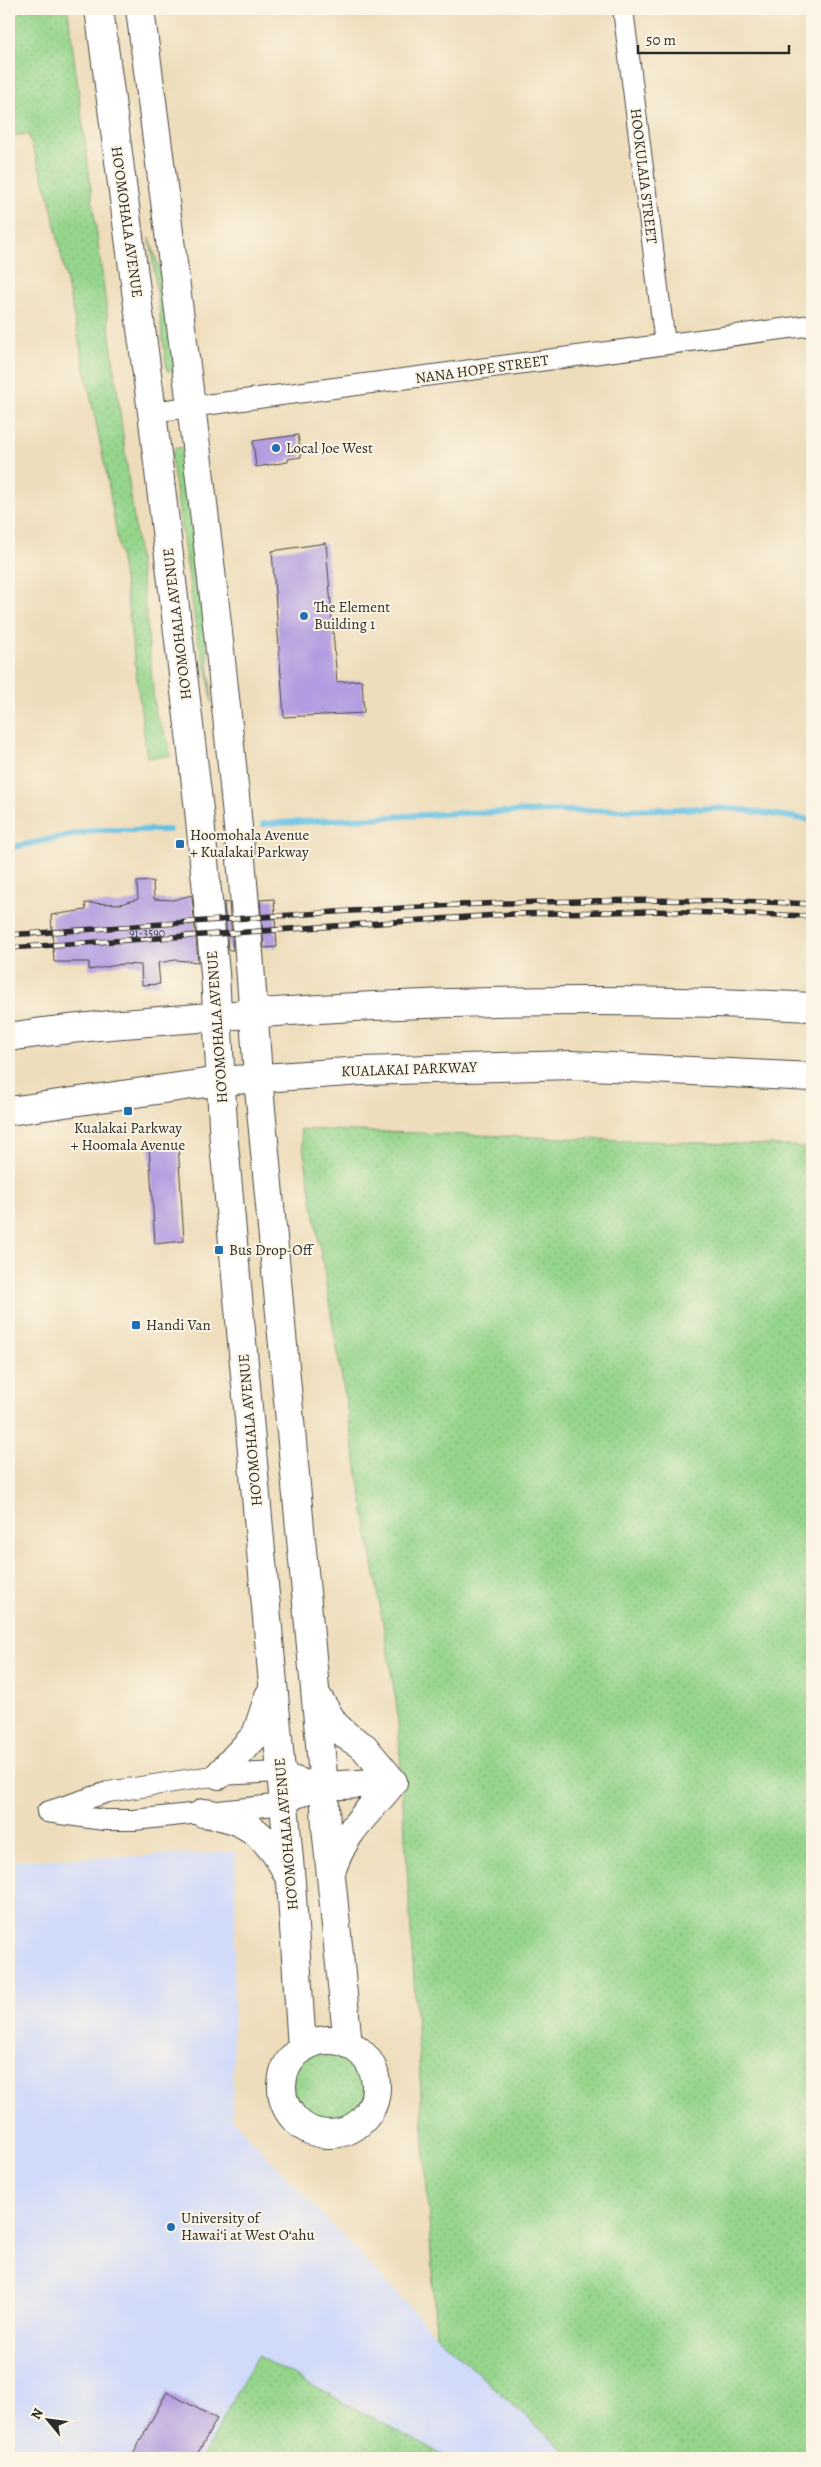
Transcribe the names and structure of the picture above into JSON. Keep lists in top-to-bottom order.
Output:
{
  "streets": {
    "main road": ["HO’OMOHALA AVENUE", "KUALAKAI PARKWAY"],
    "street": ["HOOKULAIA STREET", "NANA HOPE STREET"]
  },
  "crossings": [
    ["HOOKULAIA STREET", "NANA HOPE STREET"],
    ["HO’OMOHALA AVENUE", "NANA HOPE STREET"],
    ["HO’OMOHALA AVENUE", "KUALAKAI PARKWAY"]
  ],
  "places": {
    "other": ["Local Joe West", "The Element Building 1", "University of Hawaiʻi at West Oʻahu"],
    "transit": [
      "Hoomohala Avenue + Kualakai Parkway",
      "Kualakai Parkway + Hoomala Avenue",
      "Bus Drop-Off",
      "Handi Van"
    ]
  },
  "house_numbers": ["91-3590"],
  "scale_bar": "50 m",
  "north": "top left"
}
